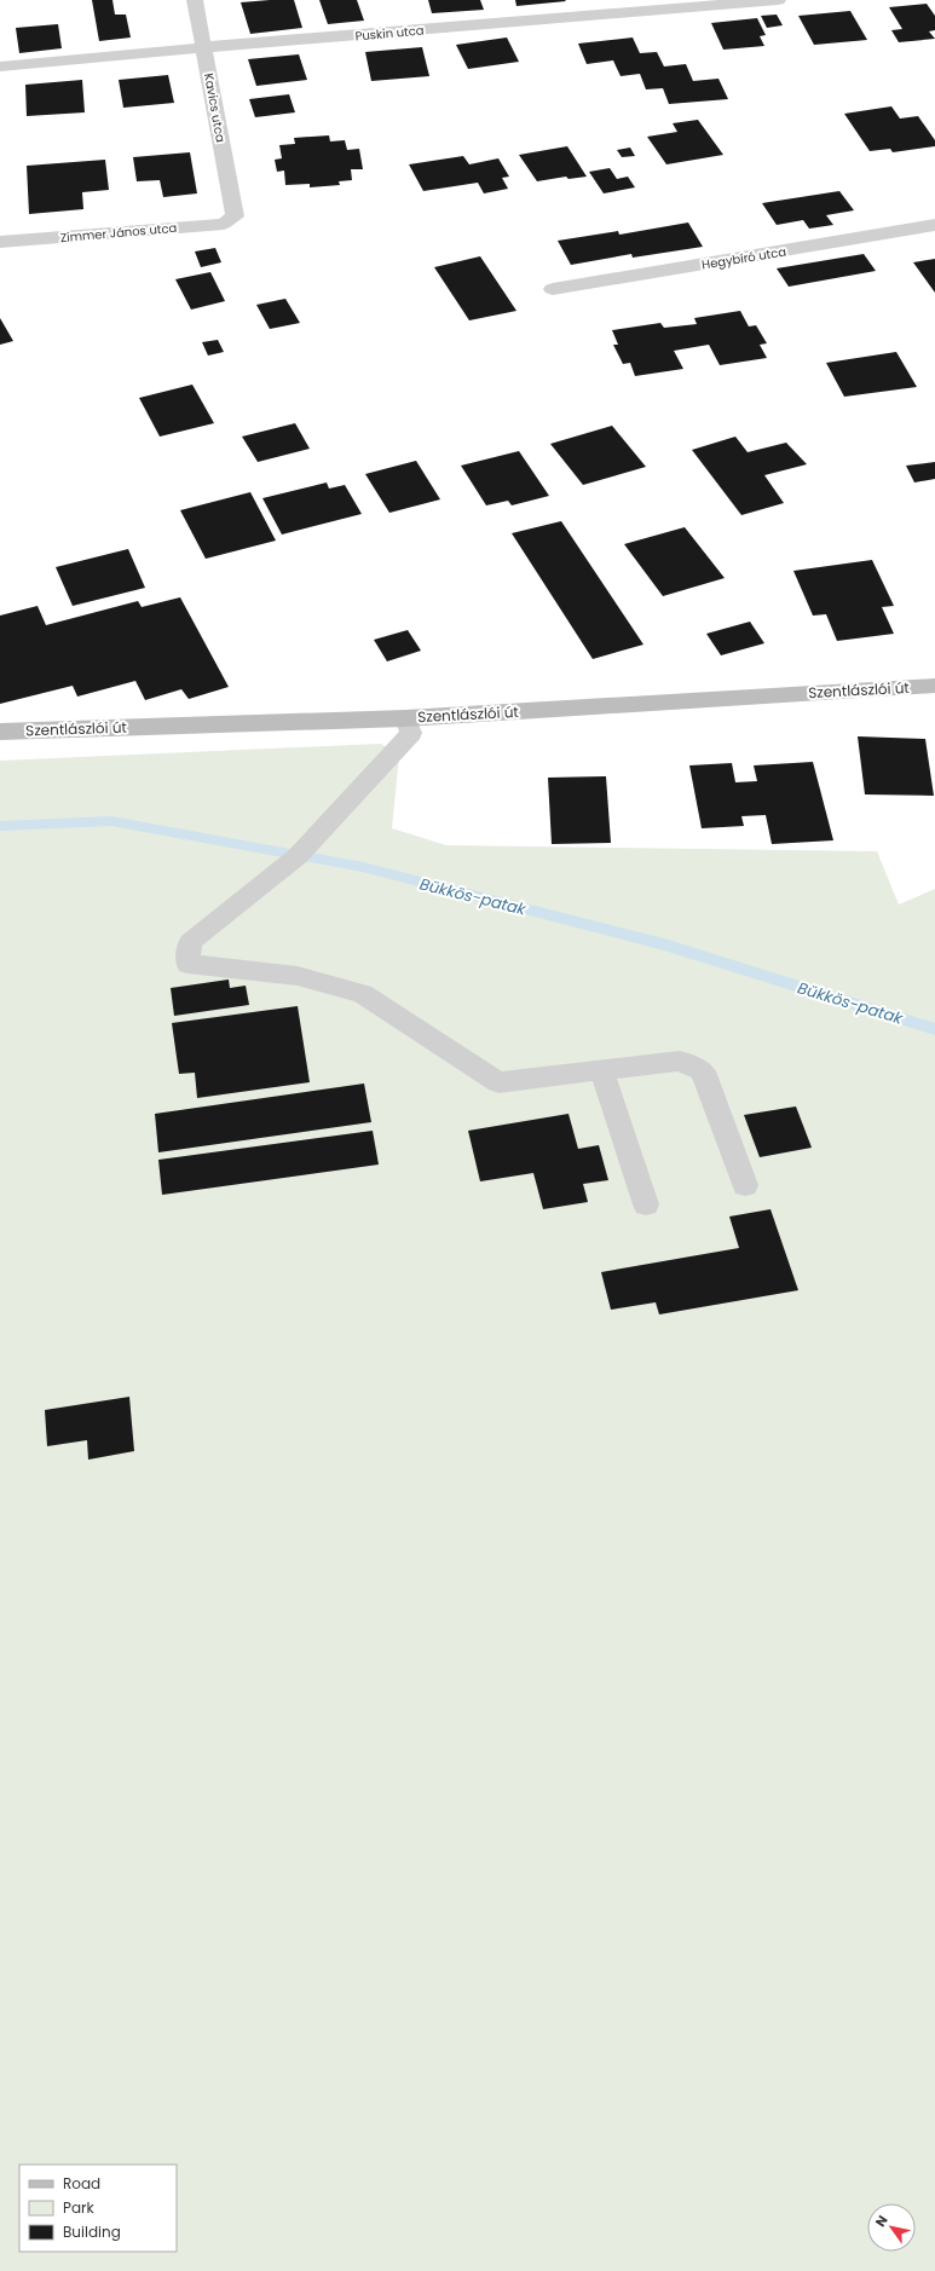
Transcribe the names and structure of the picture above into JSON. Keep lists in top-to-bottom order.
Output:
{
  "streets": {
    "main road": ["Szentlászlói út"],
    "street": [
      "Puskin utca",
      "Kavics utca",
      "Zimmer János utca",
      "Hegybíró utca"
    ]
  },
  "crossings": [
    ["Puskin utca", "Kavics utca"],
    ["Kavics utca", "Zimmer János utca"]
  ],
  "water": ["Bükkös-patak"],
  "legend": ["Road", "Park", "Building"],
  "north": "top left"
}
